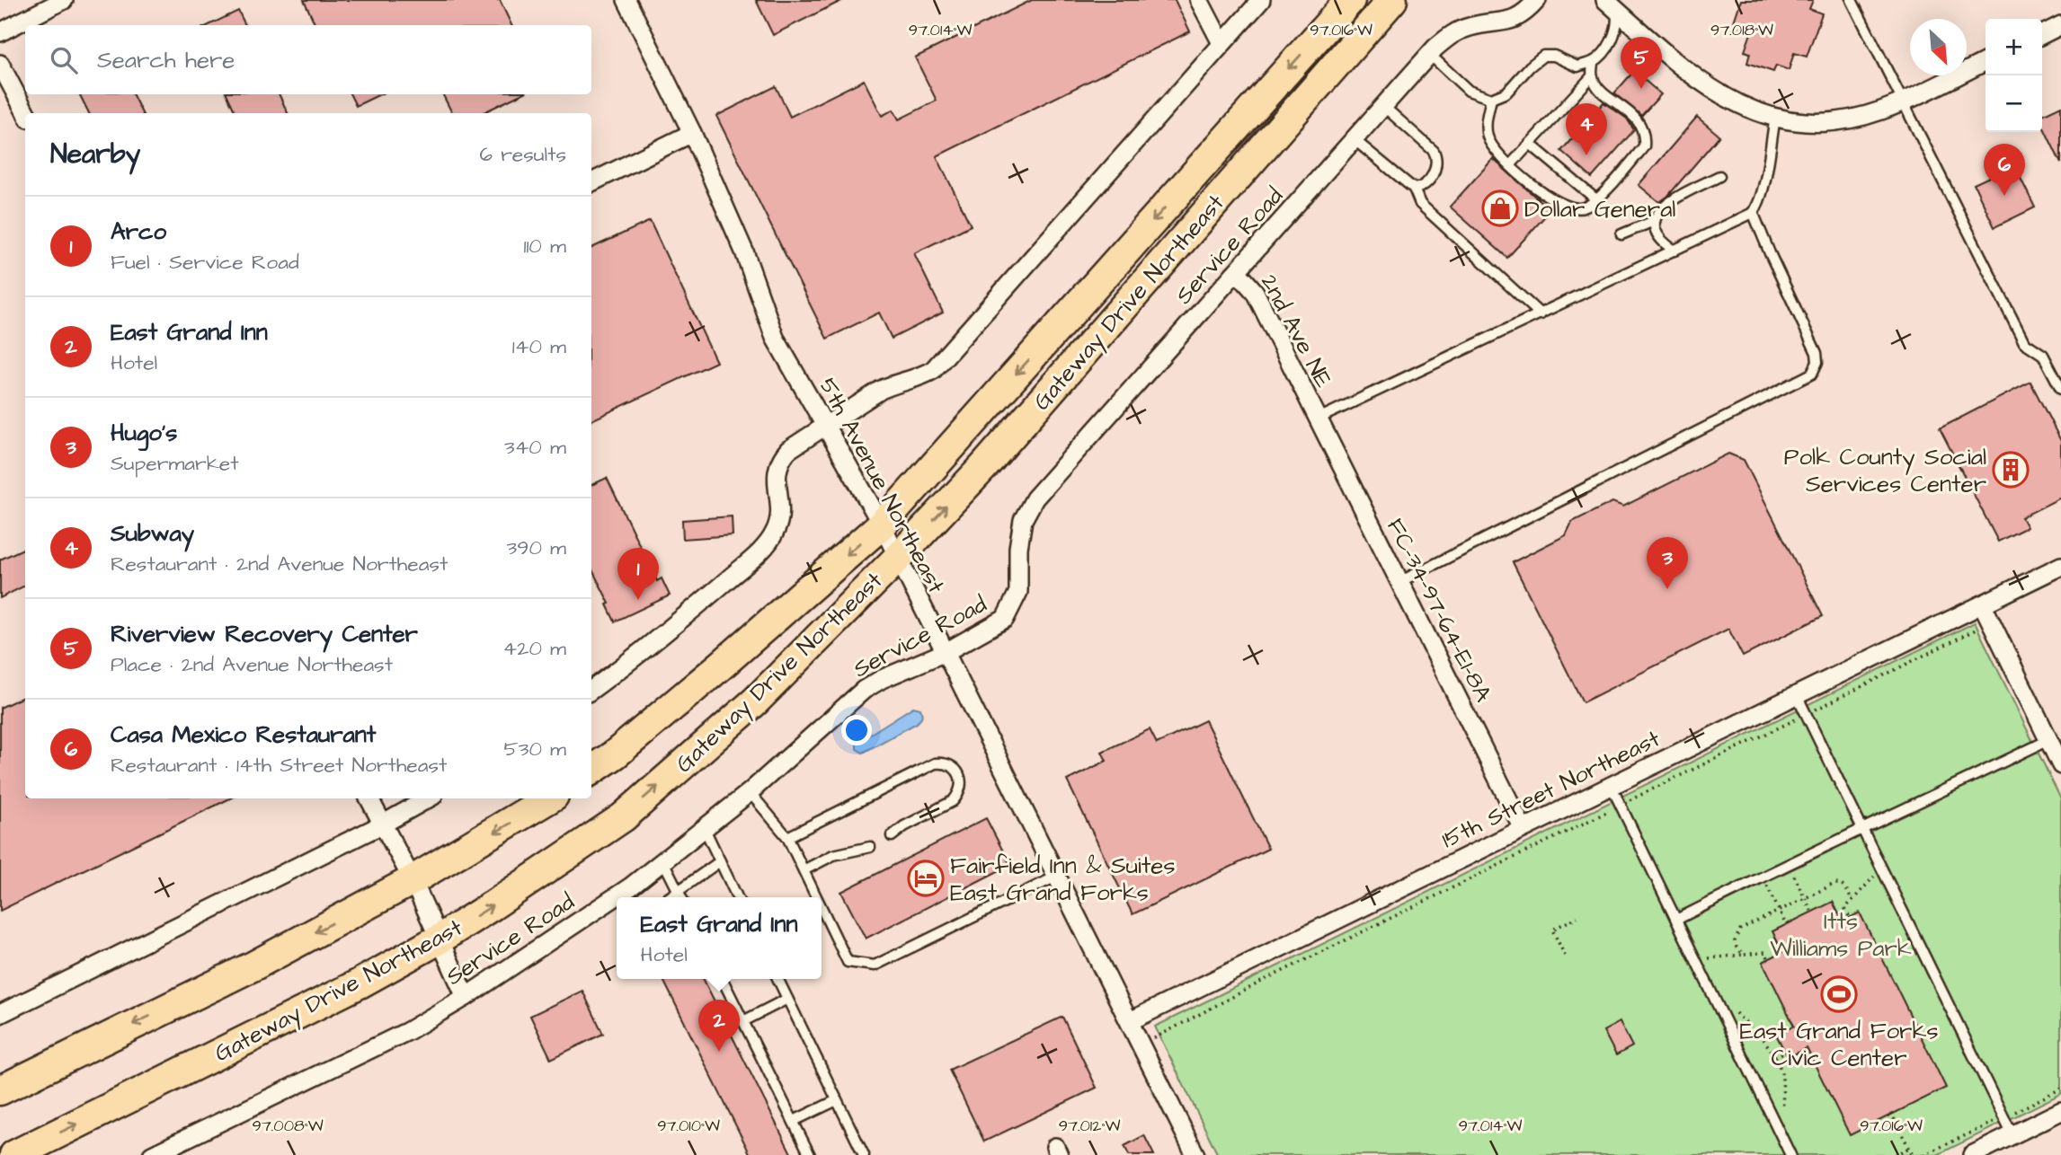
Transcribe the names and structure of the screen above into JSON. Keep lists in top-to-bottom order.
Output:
{
  "streets": {
    "highway": ["Gateway Drive Northeast"],
    "street": [
      "Service Road",
      "2nd Ave NE",
      "5th Avenue Northeast",
      "FC-34-97-64-E1-8A",
      "15th Street Northeast"
    ]
  },
  "crossings": [
    ["Service Road", "2nd Ave NE"],
    ["Service Road", "5th Avenue Northeast"],
    ["Gateway Drive Northeast", "5th Avenue Northeast"],
    ["2nd Ave NE", "FC-34-97-64-E1-8A"],
    ["5th Avenue Northeast", "15th Street Northeast"],
    ["FC-34-97-64-E1-8A", "15th Street Northeast"]
  ],
  "parks": ["Itts Williams Park"],
  "places": {
    "shop": ["Dollar General"],
    "building": ["Polk County Social Services Center"],
    "hotel": ["Fairfield Inn & Suites East Grand Forks"],
    "sports": ["East Grand Forks Civic Center"]
  },
  "north": "bottom right",
  "page": {
    "map_buttons": ["+", "−"],
    "search": "Search here",
    "pins": [
      "5",
      "4",
      "6",
      "3",
      "1",
      "2"
    ],
    "heading": ["Nearby", "6 results"],
    "list": [
      {
        "mark": "1",
        "name": "Arco",
        "note": "Fuel · Service Road",
        "value": "110 m"
      },
      {
        "mark": "2",
        "name": "East Grand Inn",
        "note": "Hotel",
        "value": "140 m"
      },
      {
        "mark": "3",
        "name": "Hugo's",
        "note": "Supermarket",
        "value": "340 m"
      },
      {
        "mark": "4",
        "name": "Subway",
        "note": "Restaurant · 2nd Avenue Northeast",
        "value": "390 m"
      },
      {
        "mark": "5",
        "name": "Riverview Recovery Center",
        "note": "Place · 2nd Avenue Northeast",
        "value": "420 m"
      },
      {
        "mark": "6",
        "name": "Casa Mexico Restaurant",
        "note": "Restaurant · 14th Street Northeast",
        "value": "530 m"
      }
    ],
    "popup": ["East Grand Inn", "Hotel"]
  },
  "coordinates": [
    "97.018°W",
    "97.014°W",
    "97.016°W",
    "97.008°W",
    "97.010°W",
    "97.012°W"
  ]
}
